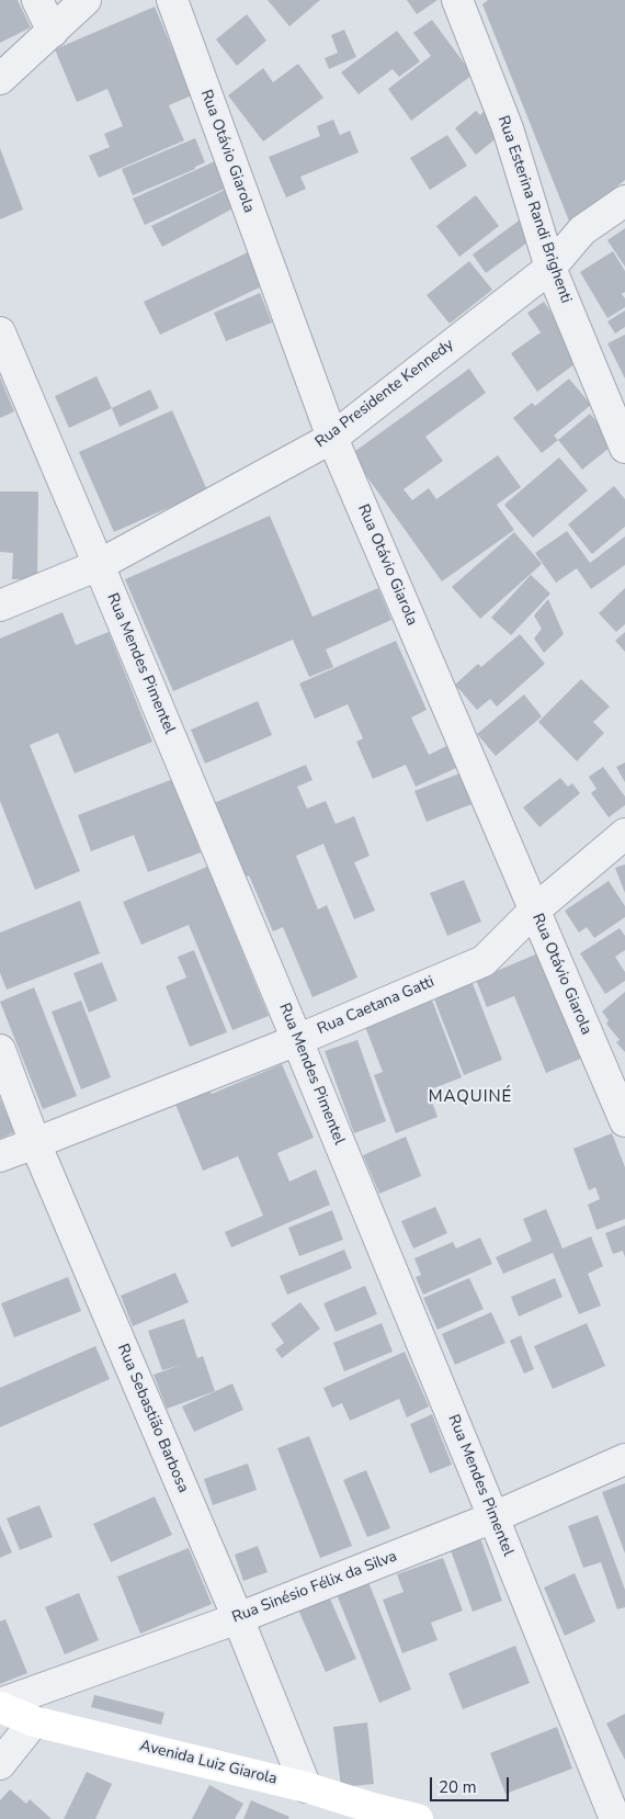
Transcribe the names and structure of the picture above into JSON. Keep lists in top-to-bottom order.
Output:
{
  "streets": {
    "street": [
      "Rua Otávio Giarola",
      "Rua Esterina Randi Brighenti",
      "Rua Presidente Kennedy",
      "Rua Mendes Pimentel",
      "Rua Caetana Gatti",
      "Rua Sebastião Barbosa",
      "Rua Sinésio Félix da Silva",
      "Avenida Luiz Giarola"
    ]
  },
  "crossings": [
    ["Rua Otávio Giarola", "Rua Presidente Kennedy"],
    ["Rua Otávio Giarola", "Rua Caetana Gatti"],
    ["Rua Esterina Randi Brighenti", "Rua Presidente Kennedy"],
    ["Rua Presidente Kennedy", "Rua Mendes Pimentel"],
    ["Rua Mendes Pimentel", "Rua Caetana Gatti"],
    ["Rua Mendes Pimentel", "Rua Sinésio Félix da Silva"],
    ["Rua Caetana Gatti", "Rua Sebastião Barbosa"],
    ["Rua Sebastião Barbosa", "Rua Sinésio Félix da Silva"],
    ["Rua Sebastião Barbosa", "Avenida Luiz Giarola"],
    ["Rua Sinésio Félix da Silva", "Avenida Luiz Giarola"]
  ],
  "districts": ["MAQUINÉ"],
  "scale_bar": "20 m"
}
